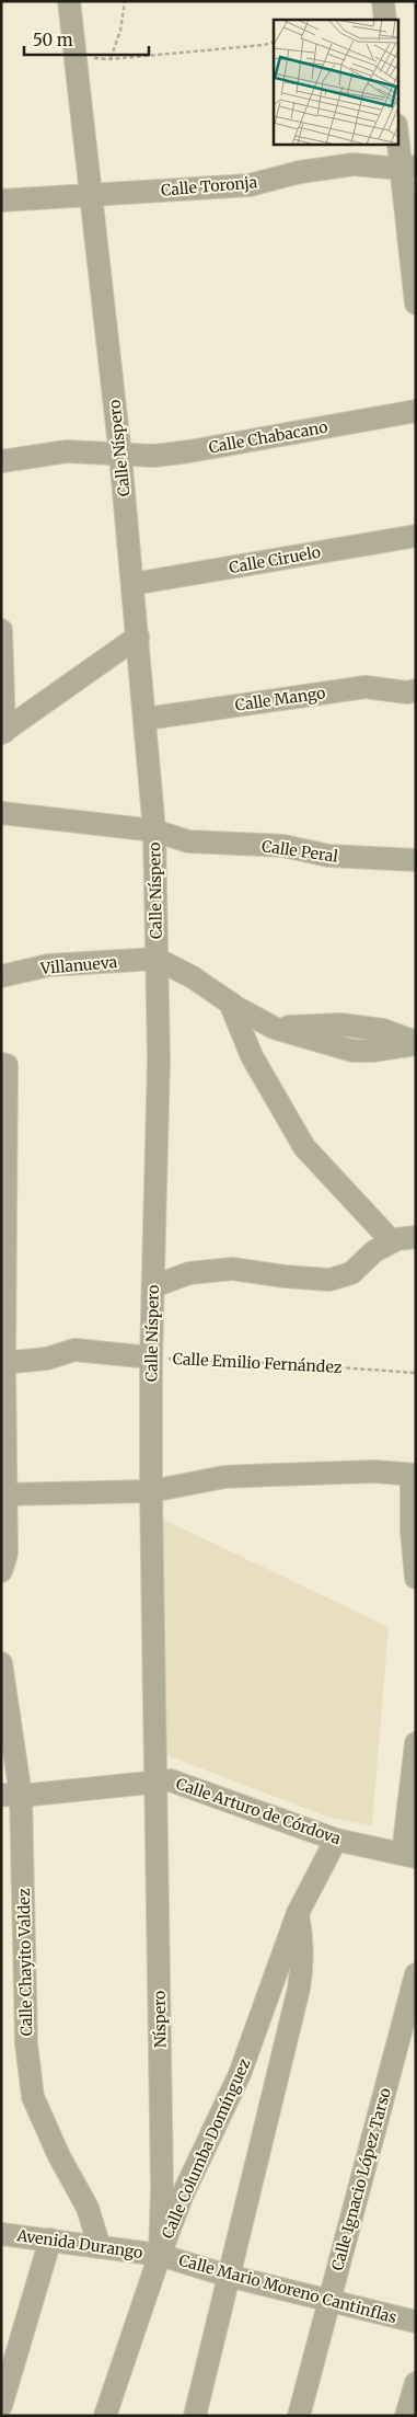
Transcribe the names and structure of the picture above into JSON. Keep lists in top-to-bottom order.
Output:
{
  "streets": {
    "street": [
      "Calle Toronja",
      "Calle Chabacano",
      "Calle Níspero",
      "Calle Ciruelo",
      "Calle Mango",
      "Calle Peral",
      "Villanueva",
      "Calle Emilio Fernández",
      "Calle Arturo de Córdova",
      "Calle Chayito Valdez",
      "Níspero",
      "Calle Columba Domínguez",
      "Calle Ignacio López Tarso",
      "Avenida Durango",
      "Calle Mario Moreno Cantinflas"
    ]
  },
  "crossings": [
    ["Calle Toronja", "Calle Níspero"],
    ["Calle Chabacano", "Calle Níspero"],
    ["Calle Níspero", "Calle Ciruelo"],
    ["Calle Níspero", "Calle Mango"],
    ["Calle Níspero", "Calle Peral"],
    ["Calle Níspero", "Villanueva"],
    ["Calle Níspero", "Calle Emilio Fernández"],
    ["Calle Níspero", "Calle Arturo de Córdova"],
    ["Calle Níspero", "Níspero"],
    ["Calle Arturo de Córdova", "Calle Chayito Valdez"],
    ["Calle Arturo de Córdova", "Níspero"],
    ["Calle Arturo de Córdova", "Calle Columba Domínguez"],
    ["Calle Chayito Valdez", "Avenida Durango"],
    ["Níspero", "Calle Columba Domínguez"],
    ["Níspero", "Avenida Durango"],
    ["Níspero", "Calle Mario Moreno Cantinflas"],
    ["Calle Columba Domínguez", "Avenida Durango"],
    ["Calle Columba Domínguez", "Calle Mario Moreno Cantinflas"],
    ["Calle Ignacio López Tarso", "Calle Mario Moreno Cantinflas"],
    ["Avenida Durango", "Calle Mario Moreno Cantinflas"]
  ],
  "scale_bar": "50 m"
}
